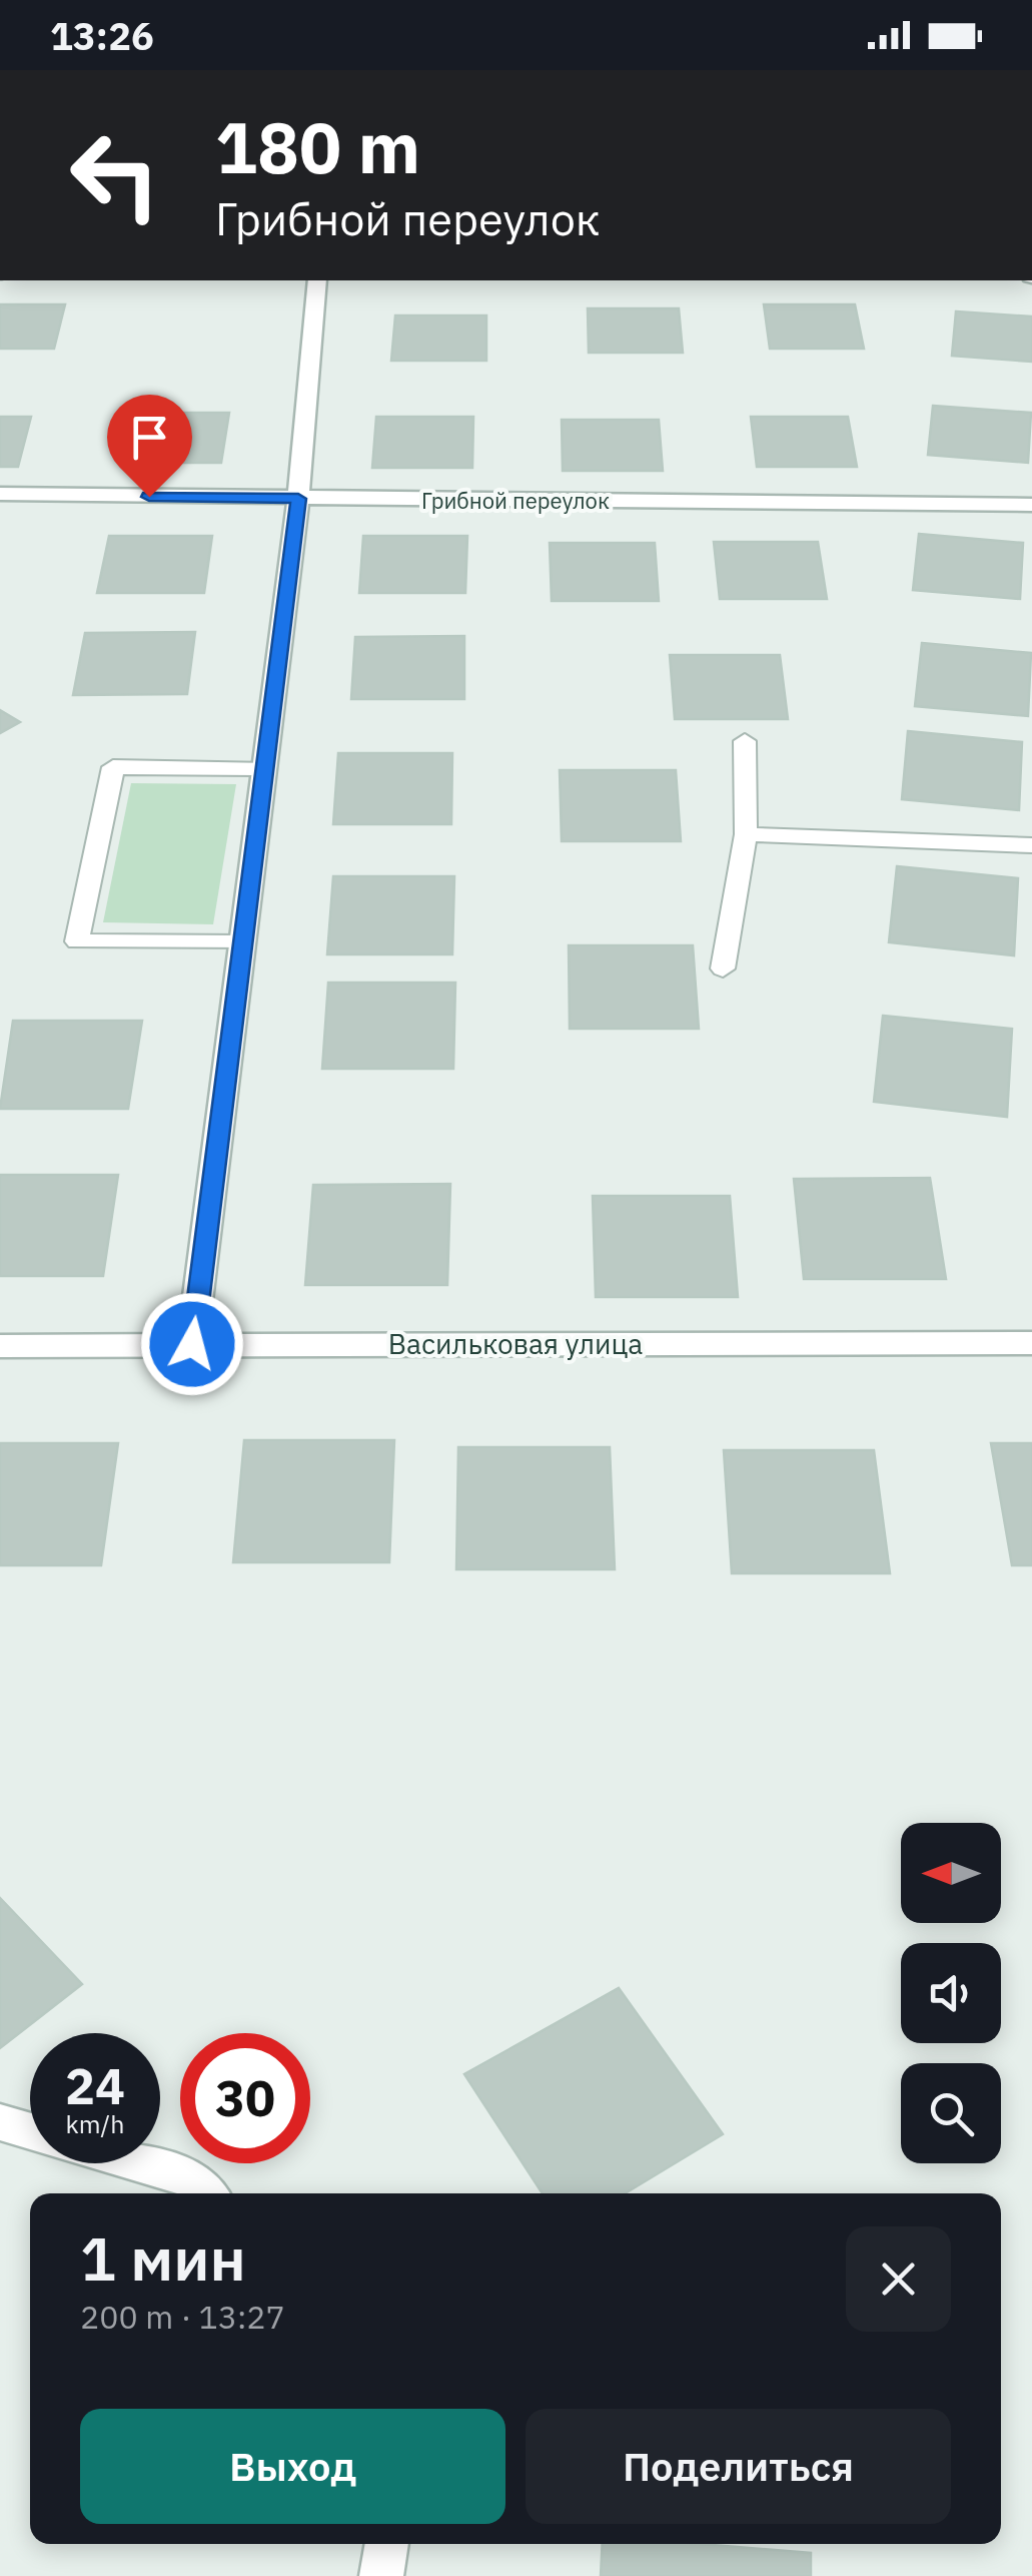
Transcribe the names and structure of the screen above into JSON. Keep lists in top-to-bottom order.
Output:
{
  "streets": {
    "street": ["Грибной переулок", "Васильковая улица"]
  },
  "north": "left",
  "page": {
    "status": "13:26",
    "turn": ["180 m", "Грибной переулок"],
    "speed": "24 km/h",
    "limit": "30",
    "heading": ["1 мин", "200 m · 13:27"],
    "buttons": ["Выход", "Поделиться"]
  }
}
